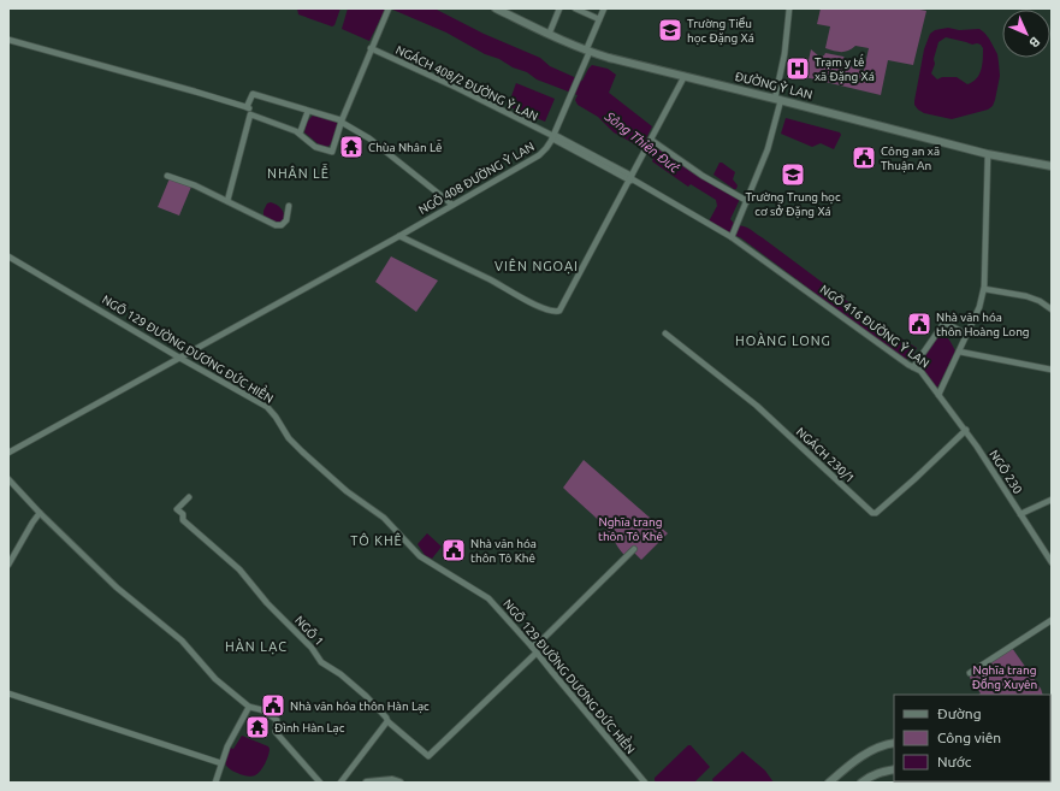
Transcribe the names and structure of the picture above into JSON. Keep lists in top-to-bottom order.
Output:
{
  "streets": {
    "main road": ["ĐƯỜNG Ỷ LAN"],
    "street": [
      "NGÁCH 408/2 ĐƯỜNG Ỷ LAN",
      "NGÕ 408 ĐƯỜNG Ỷ LAN",
      "NGÕ 416 ĐƯỜNG Ỷ LAN",
      "NGÕ 129 ĐƯỜNG DƯƠNG ĐỨC HIỀN",
      "NGÁCH 230/1",
      "NGÕ 230",
      "NGÕ 1"
    ]
  },
  "crossings": [
    ["NGÁCH 408/2 ĐƯỜNG Ỷ LAN", "NGÕ 408 ĐƯỜNG Ỷ LAN"],
    ["NGÁCH 408/2 ĐƯỜNG Ỷ LAN", "NGÕ 416 ĐƯỜNG Ỷ LAN"],
    ["ĐƯỜNG Ỷ LAN", "NGÕ 408 ĐƯỜNG Ỷ LAN"],
    ["NGÕ 408 ĐƯỜNG Ỷ LAN", "NGÕ 129 ĐƯỜNG DƯƠNG ĐỨC HIỀN"],
    ["NGÕ 416 ĐƯỜNG Ỷ LAN", "NGÕ 230"],
    ["NGÁCH 230/1", "NGÕ 230"]
  ],
  "districts": [
    "NHÂN LỄ",
    "VIÊN NGOẠI",
    "HOÀNG LONG",
    "TÔ KHÊ",
    "HÀN LẠC"
  ],
  "water": ["Sông Thiên Đức"],
  "parks": ["Nghĩa trang thôn Tô Khê", "Nghĩa trang Đổng Xuyên"],
  "places": {
    "school or university": ["Trường Tiểu học Đặng Xá", "Trường Trung học cơ sở Đặng Xá"],
    "hospital": ["Trạm y tế xã Đặng Xá"],
    "temple": ["Chùa Nhân Lễ", "Đình Hàn Lạc"],
    "public building": [
      "Công an xã Thuận An",
      "Nhà văn hóa thôn Hoàng Long",
      "Nhà văn hóa thôn Tô Khê",
      "Nhà văn hóa thôn Hàn Lạc"
    ]
  },
  "legend": ["Đường", "Công viên", "Nước"],
  "north": "bottom right"
}
